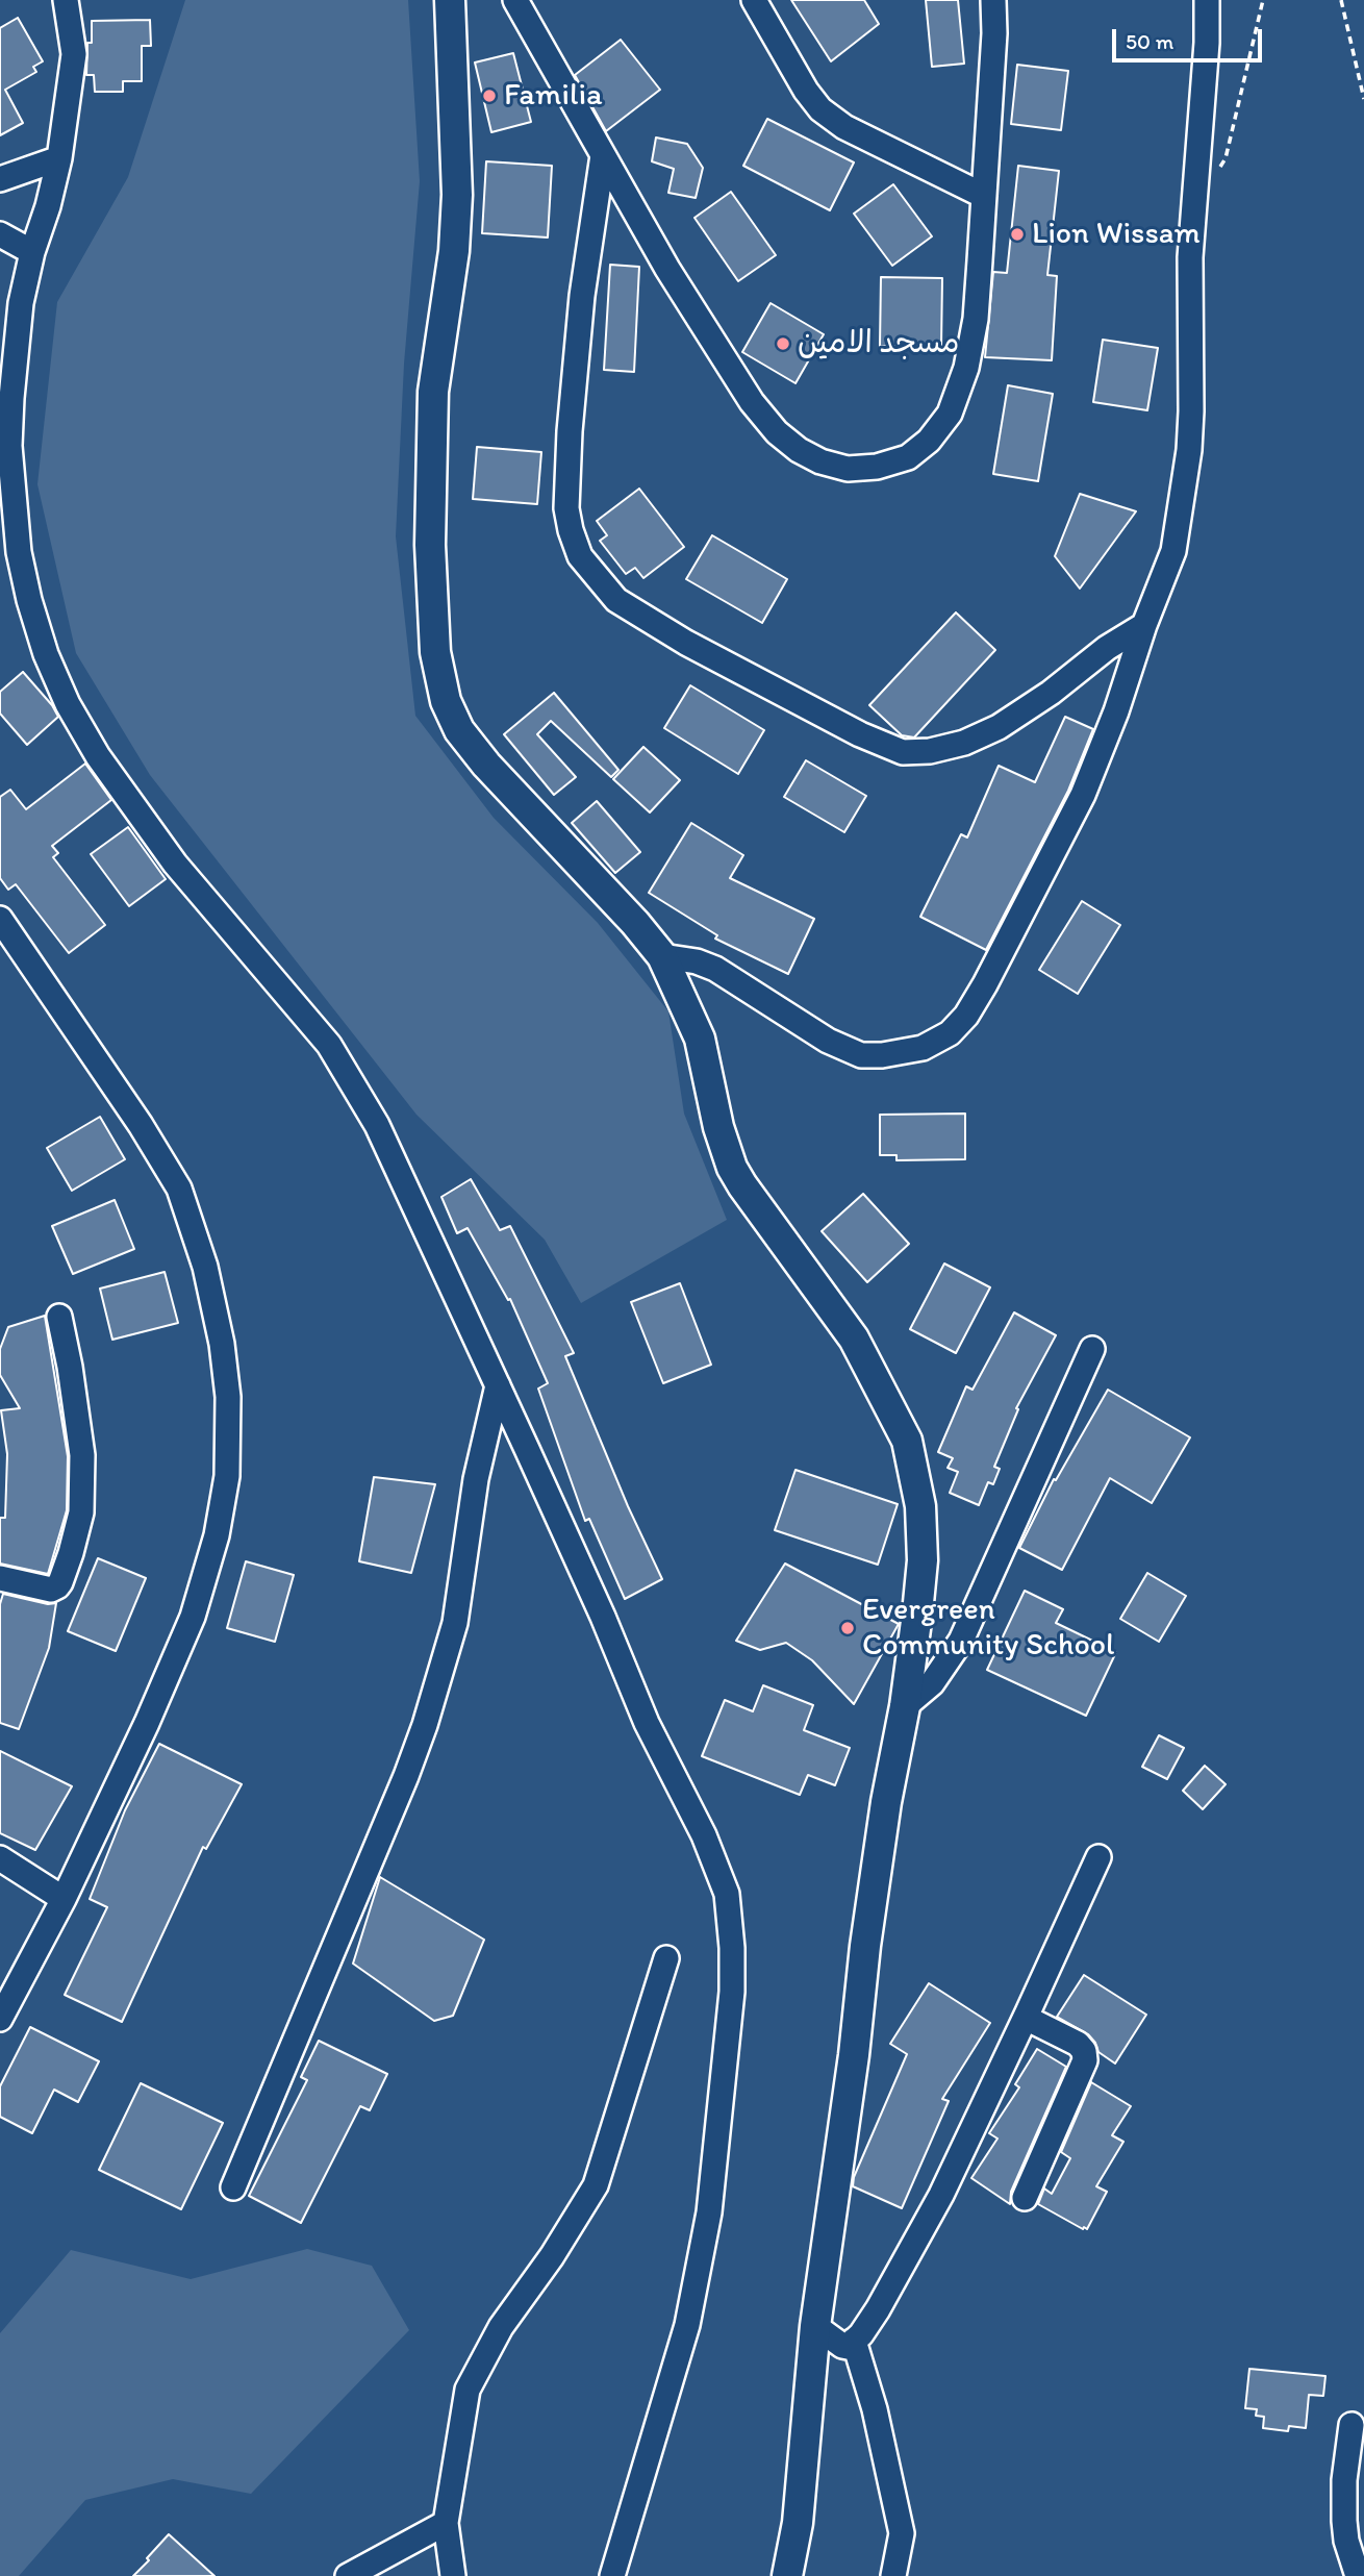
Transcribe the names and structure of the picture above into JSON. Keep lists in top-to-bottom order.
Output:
{
  "places": [
    "Familia",
    "Lion Wissam",
    "مسجد الامين",
    "Evergreen Community School"
  ],
  "scale_bar": "50 m"
}
